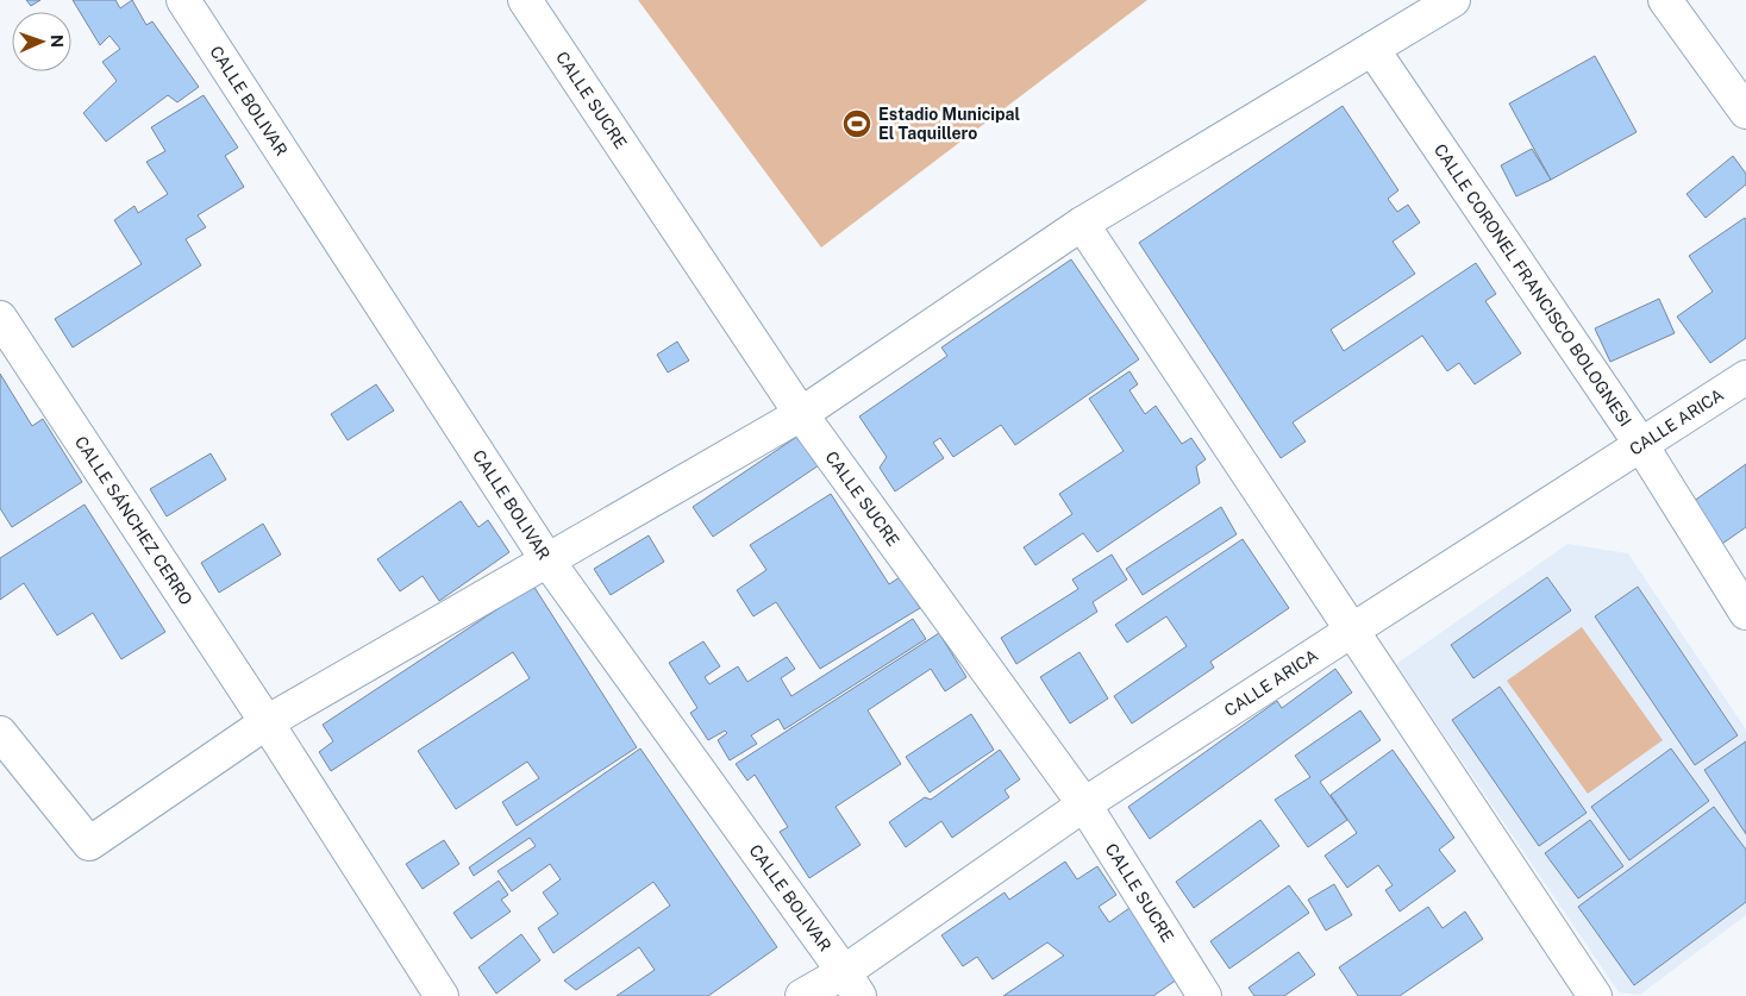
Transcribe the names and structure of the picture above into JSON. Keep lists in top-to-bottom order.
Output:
{
  "streets": {
    "street": [
      "CALLE BOLIVAR",
      "CALLE SUCRE",
      "CALLE CORONEL FRANCISCO BOLOGNESI",
      "CALLE ARICA",
      "CALLE SÁNCHEZ CERRO"
    ]
  },
  "crossings": [
    ["CALLE BOLIVAR", "CALLE ARICA"],
    ["CALLE SUCRE", "CALLE ARICA"],
    ["CALLE CORONEL FRANCISCO BOLOGNESI", "CALLE ARICA"]
  ],
  "places": {
    "sports": ["Estadio Municipal El Taquillero"]
  },
  "north": "right"
}
